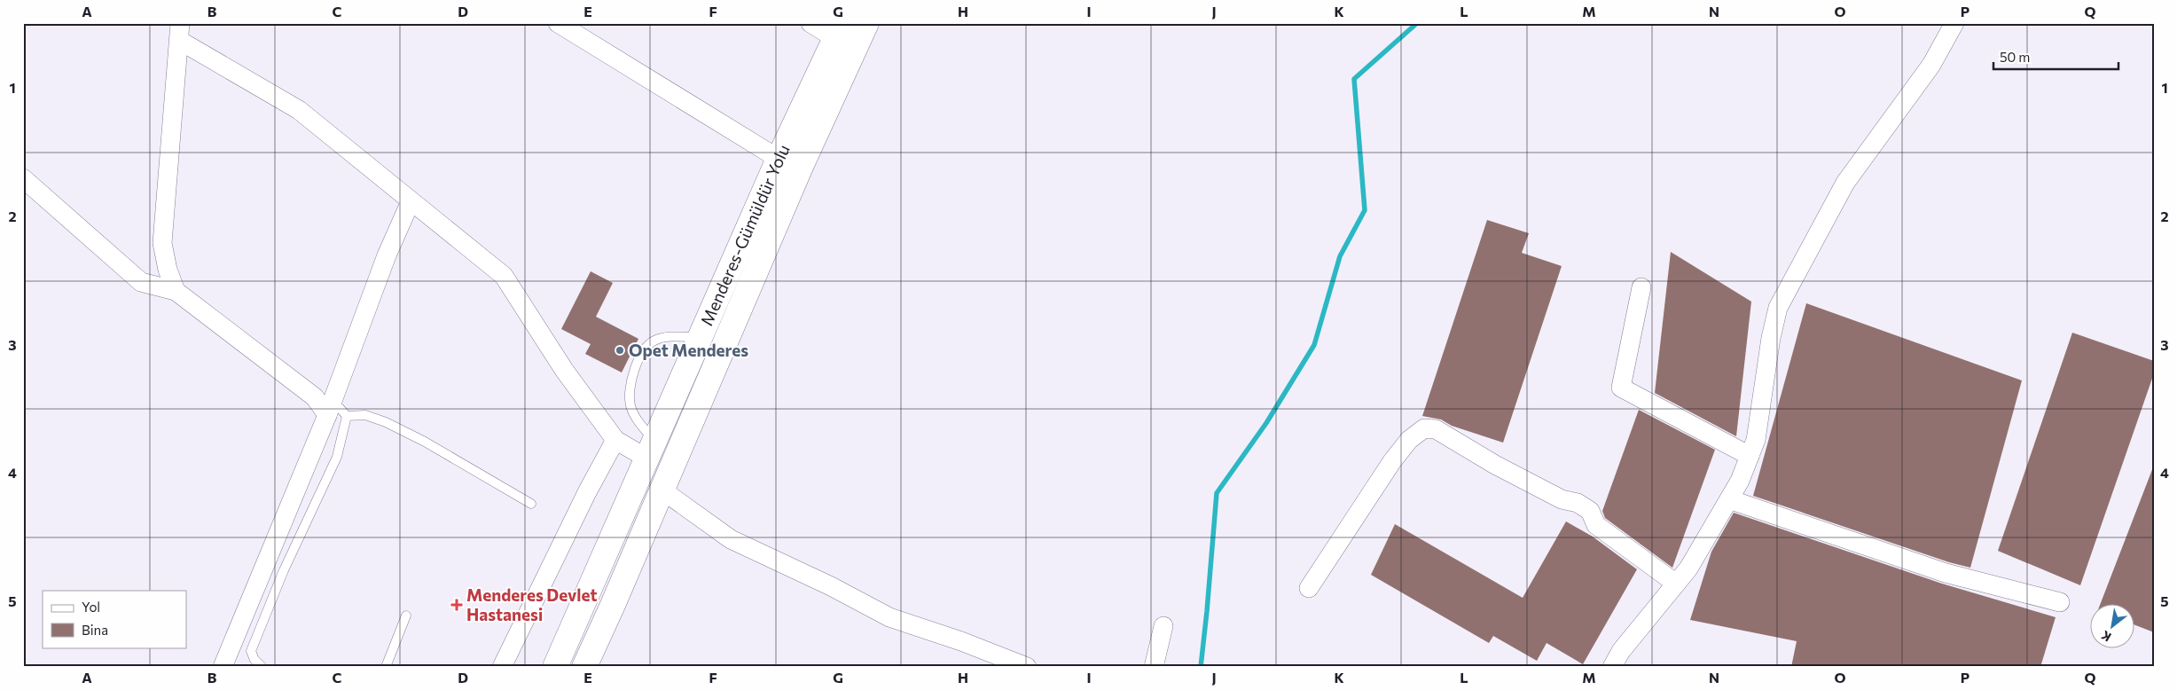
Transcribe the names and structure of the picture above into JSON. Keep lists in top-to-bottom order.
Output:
{
  "streets": {
    "main road": ["Menderes-Gümüldür Yolu"]
  },
  "places": {
    "other": ["Opet Menderes"],
    "health": ["Menderes Devlet Hastanesi"]
  },
  "legend": ["Yol", "Bina"],
  "scale_bar": "50 m",
  "north": "bottom left",
  "grid": {
    "columns": [
      "A",
      "B",
      "C",
      "D",
      "E",
      "F",
      "G",
      "H",
      "I",
      "J",
      "K",
      "L",
      "M",
      "N",
      "O",
      "P",
      "Q"
    ],
    "rows": [
      "1",
      "2",
      "3",
      "4",
      "5"
    ]
  }
}
